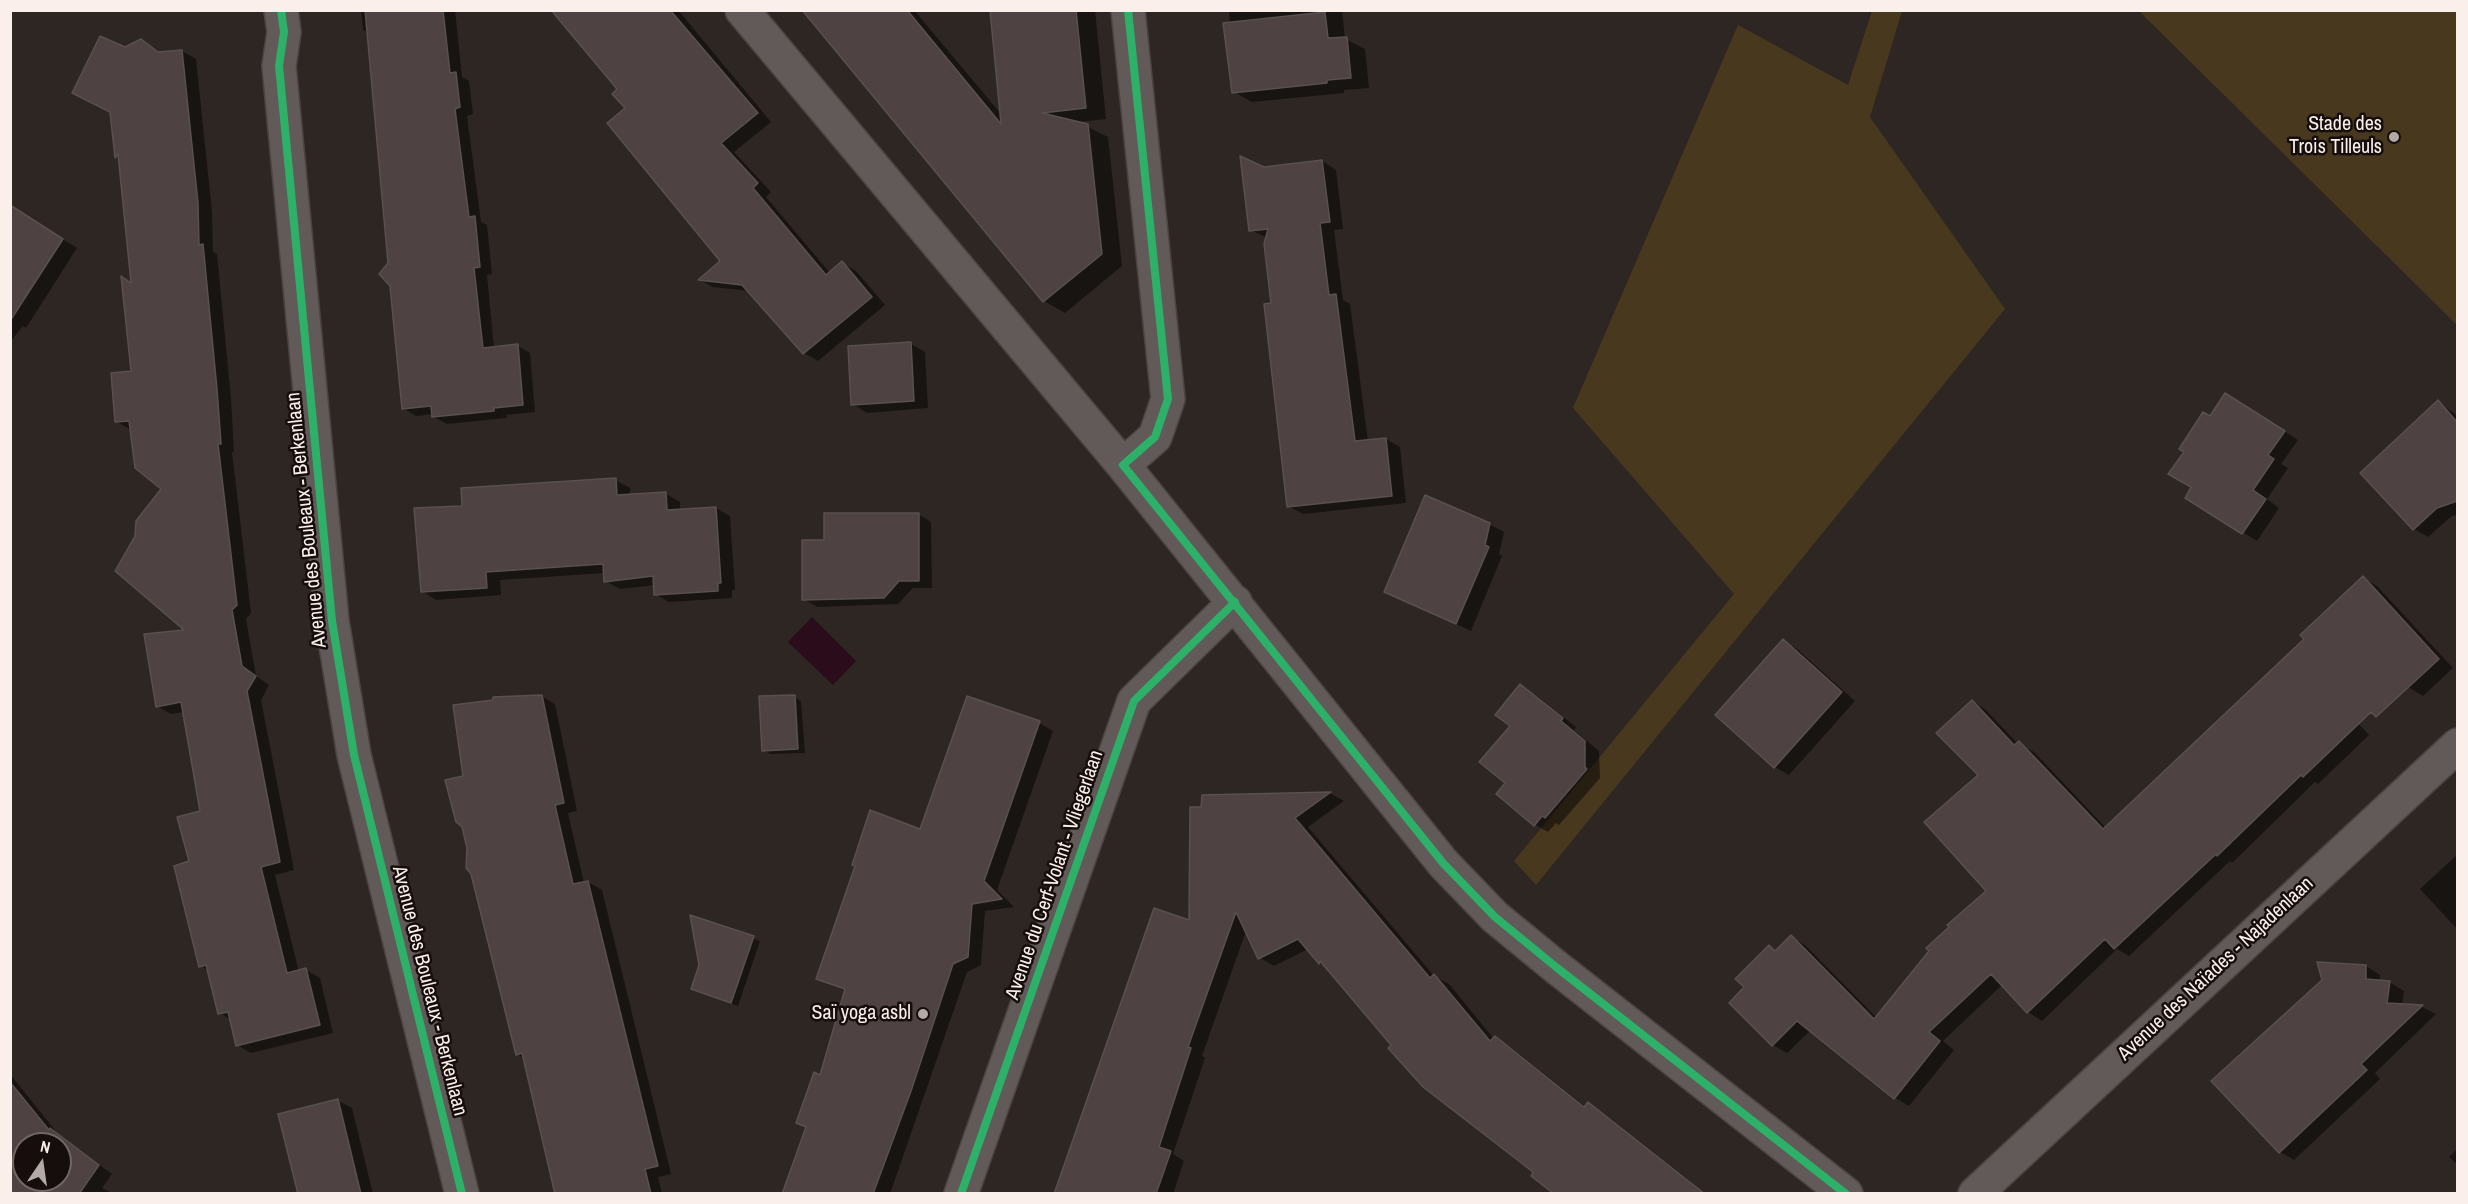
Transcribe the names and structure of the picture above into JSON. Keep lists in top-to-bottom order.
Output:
{
  "streets": {
    "street": ["Avenue des Bouleaux - Berkenlaan", "Avenue du Cerf-Volant - Vliegerlaan", "Avenue des Naïades - Najadenlaan"]
  },
  "places": ["Stade des Trois Tilleuls", "Saï yoga asbl"],
  "north": "top"
}
